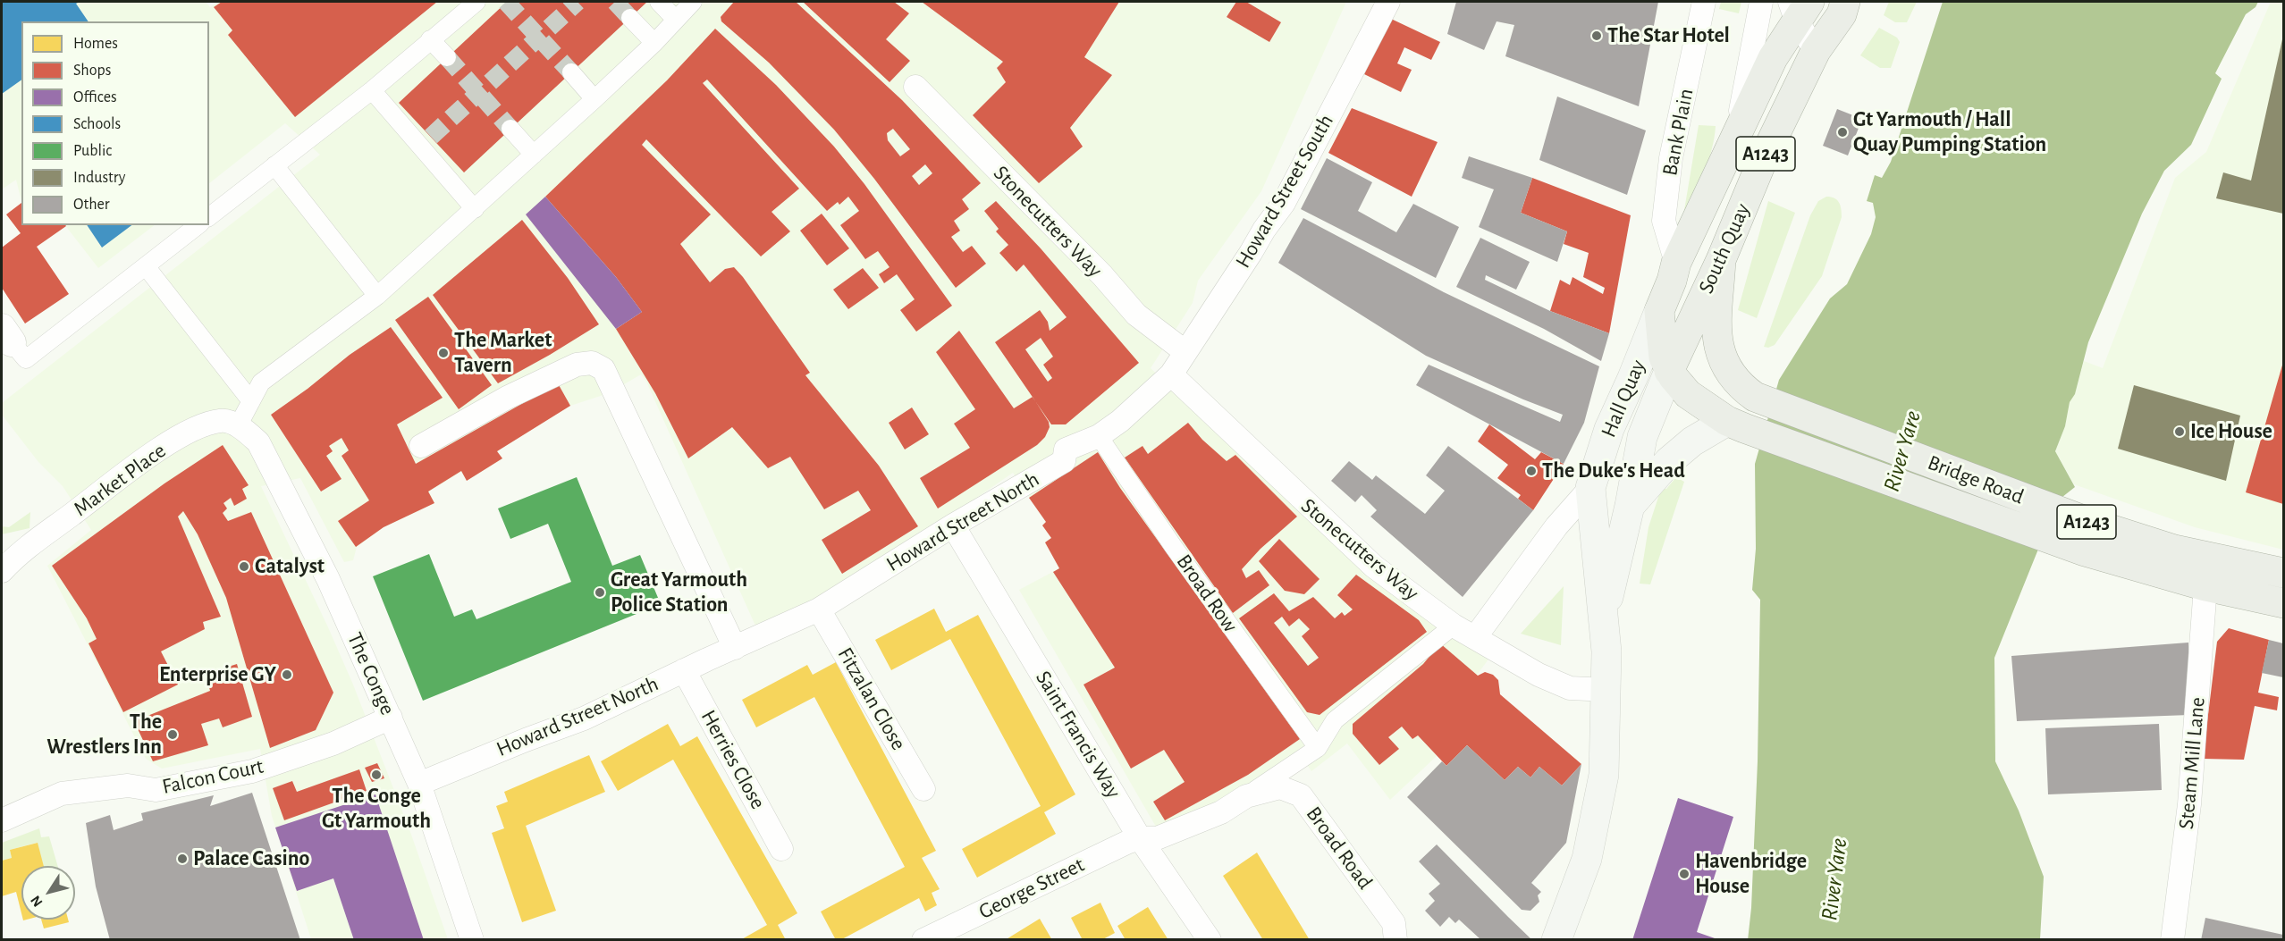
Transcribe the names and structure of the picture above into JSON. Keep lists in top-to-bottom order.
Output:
{
  "streets": {
    "main road": [
      "A1243",
      "South Quay",
      "Hall Quay",
      "Bridge Road"
    ],
    "street": [
      "Bank Plain",
      "Howard Street South",
      "Stonecutters Way",
      "Market Place",
      "Howard Street North",
      "Broad Row",
      "The Conge",
      "Fitzalan Close",
      "Saint Francis Way",
      "Herries Close",
      "Steam Mill Lane",
      "Falcon Court",
      "Broad Road",
      "George Street"
    ]
  },
  "crossings": [
    ["Bank Plain", "South Quay"],
    ["Howard Street South", "Stonecutters Way"],
    ["Howard Street South", "Howard Street North"],
    ["Stonecutters Way", "Hall Quay"],
    ["Stonecutters Way", "Howard Street North"],
    ["South Quay", "Hall Quay"],
    ["South Quay", "Bridge Road"],
    ["Hall Quay", "Bridge Road"],
    ["Market Place", "The Conge"],
    ["Bridge Road", "Steam Mill Lane"],
    ["Howard Street North", "Broad Row"],
    ["Howard Street North", "The Conge"],
    ["Howard Street North", "Fitzalan Close"],
    ["Howard Street North", "Saint Francis Way"],
    ["Howard Street North", "Herries Close"],
    ["The Conge", "Falcon Court"],
    ["Saint Francis Way", "Broad Road"],
    ["Saint Francis Way", "George Street"],
    ["Broad Road", "George Street"]
  ],
  "water": ["River Yare"],
  "places": [
    "The Star Hotel",
    "Gt Yarmouth / Hall Quay Pumping Station",
    "The Market Tavern",
    "Ice House",
    "The Duke's Head",
    "Catalyst",
    "Great Yarmouth Police Station",
    "Enterprise GY",
    "The Wrestlers Inn",
    "The Conge Gt Yarmouth",
    "Palace Casino",
    "Havenbridge House"
  ],
  "legend": [
    "Homes",
    "Shops",
    "Offices",
    "Schools",
    "Public",
    "Industry",
    "Other"
  ],
  "north": "bottom left"
}
